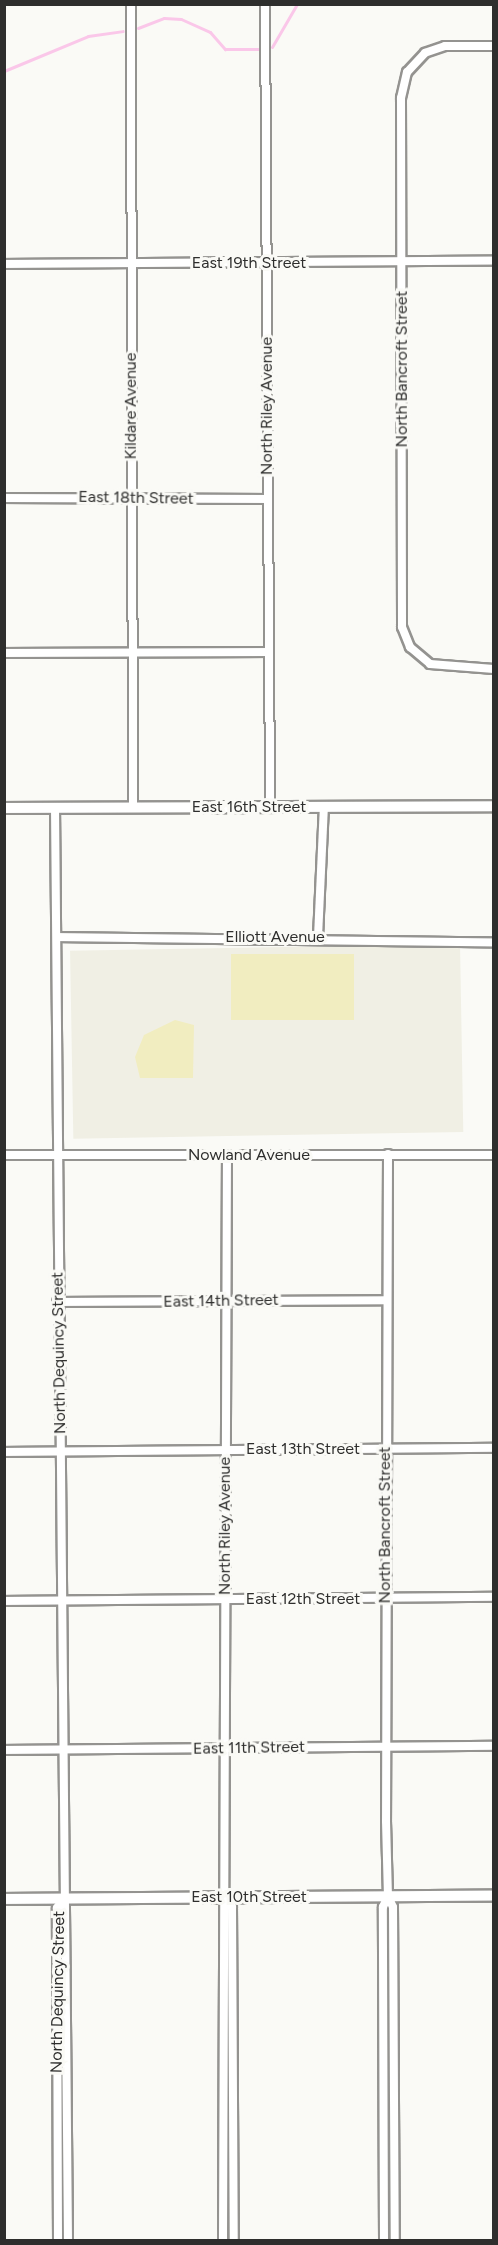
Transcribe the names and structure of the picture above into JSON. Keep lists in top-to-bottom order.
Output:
{
  "streets": {
    "main road": ["East 16th Street", "East 10th Street"],
    "street": [
      "East 19th Street",
      "North Bancroft Street",
      "Kildare Avenue",
      "North Riley Avenue",
      "East 18th Street",
      "Elliott Avenue",
      "Nowland Avenue",
      "East 14th Street",
      "North Dequincy Street",
      "East 13th Street",
      "East 12th Street",
      "East 11th Street"
    ]
  },
  "crossings": [
    ["East 19th Street", "North Bancroft Street"],
    ["East 19th Street", "Kildare Avenue"],
    ["East 19th Street", "North Riley Avenue"],
    ["North Bancroft Street", "Nowland Avenue"],
    ["North Bancroft Street", "East 14th Street"],
    ["North Bancroft Street", "East 13th Street"],
    ["North Bancroft Street", "East 12th Street"],
    ["North Bancroft Street", "East 11th Street"],
    ["North Bancroft Street", "East 10th Street"],
    ["Kildare Avenue", "East 18th Street"],
    ["Kildare Avenue", "East 16th Street"],
    ["North Riley Avenue", "East 18th Street"],
    ["North Riley Avenue", "East 16th Street"],
    ["North Riley Avenue", "Nowland Avenue"],
    ["North Riley Avenue", "East 14th Street"],
    ["North Riley Avenue", "East 13th Street"],
    ["North Riley Avenue", "East 12th Street"],
    ["North Riley Avenue", "East 11th Street"],
    ["North Riley Avenue", "East 10th Street"],
    ["East 16th Street", "North Dequincy Street"],
    ["Elliott Avenue", "North Dequincy Street"],
    ["Nowland Avenue", "North Dequincy Street"],
    ["East 14th Street", "North Dequincy Street"],
    ["North Dequincy Street", "East 13th Street"],
    ["North Dequincy Street", "East 12th Street"],
    ["North Dequincy Street", "East 11th Street"],
    ["North Dequincy Street", "East 10th Street"]
  ]
}
